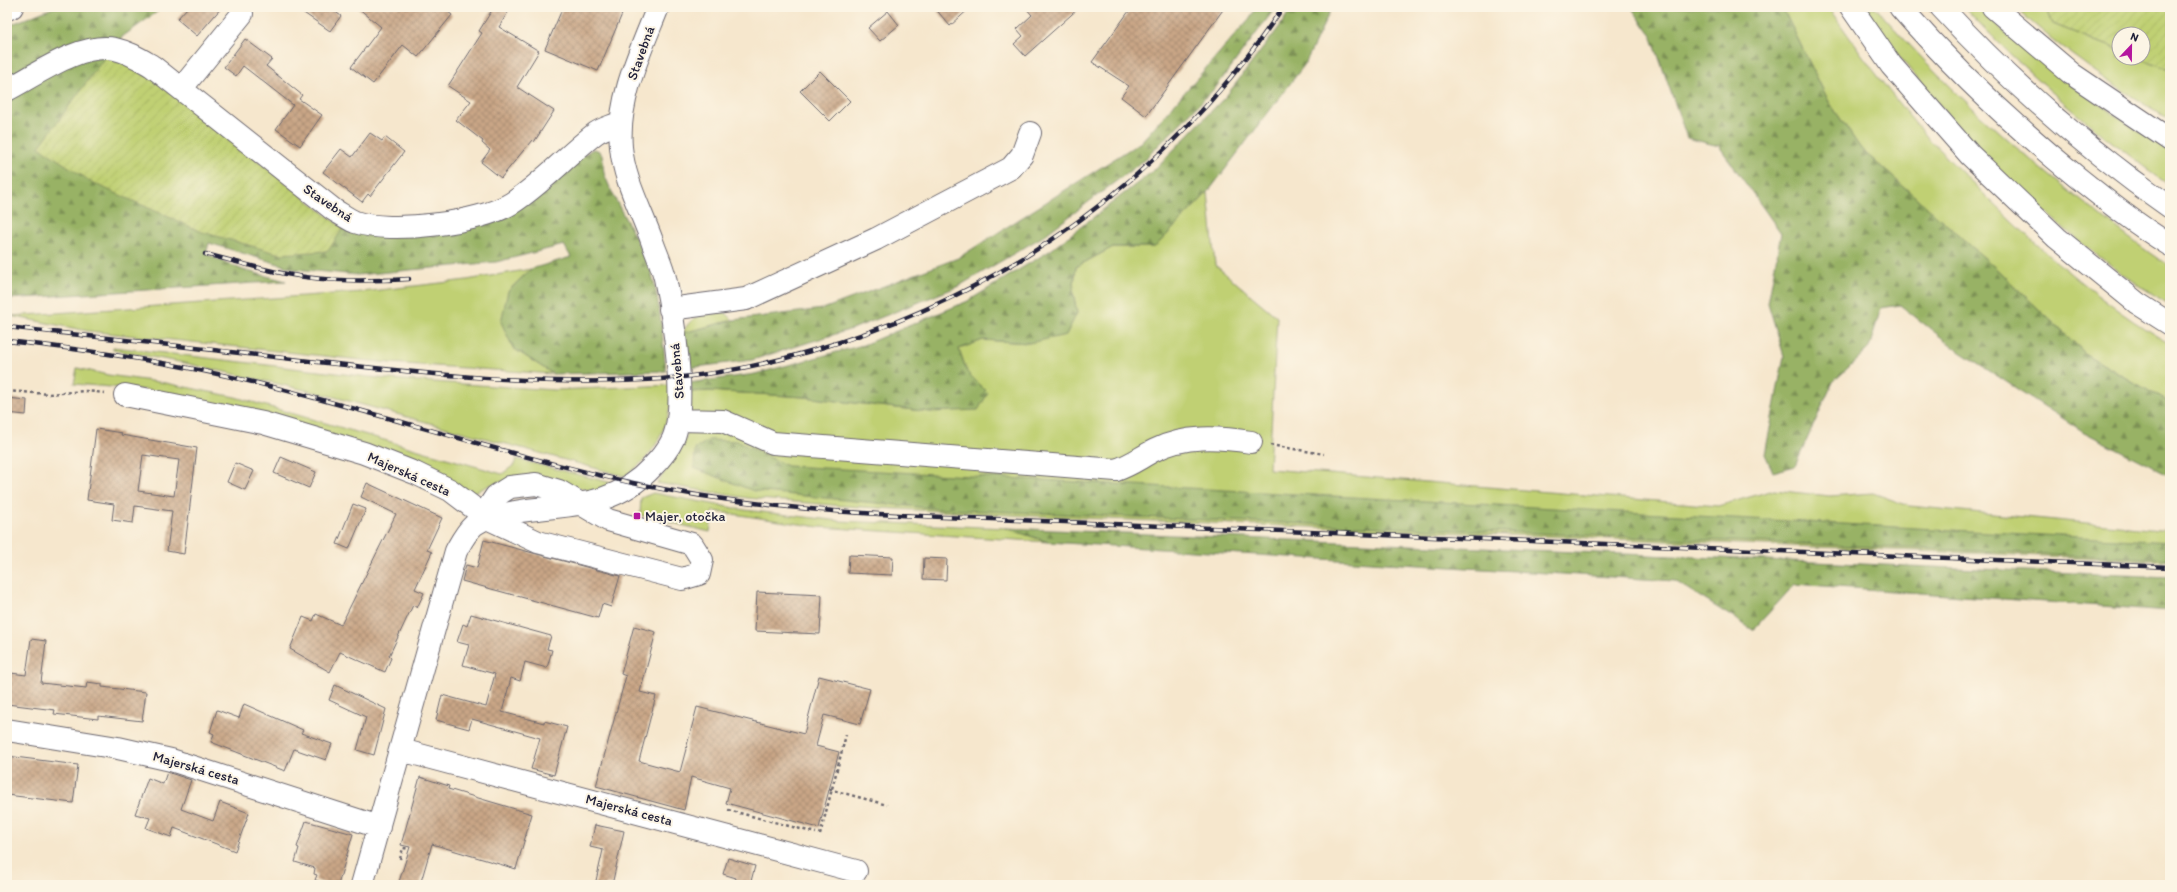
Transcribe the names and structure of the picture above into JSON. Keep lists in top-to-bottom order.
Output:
{
  "streets": {
    "main road": ["Stavebná", "Majerská cesta"]
  },
  "crossings": [
    ["Stavebná", "Majerská cesta"]
  ],
  "places": {
    "transit": ["Majer, otočka"]
  },
  "north": "top"
}
